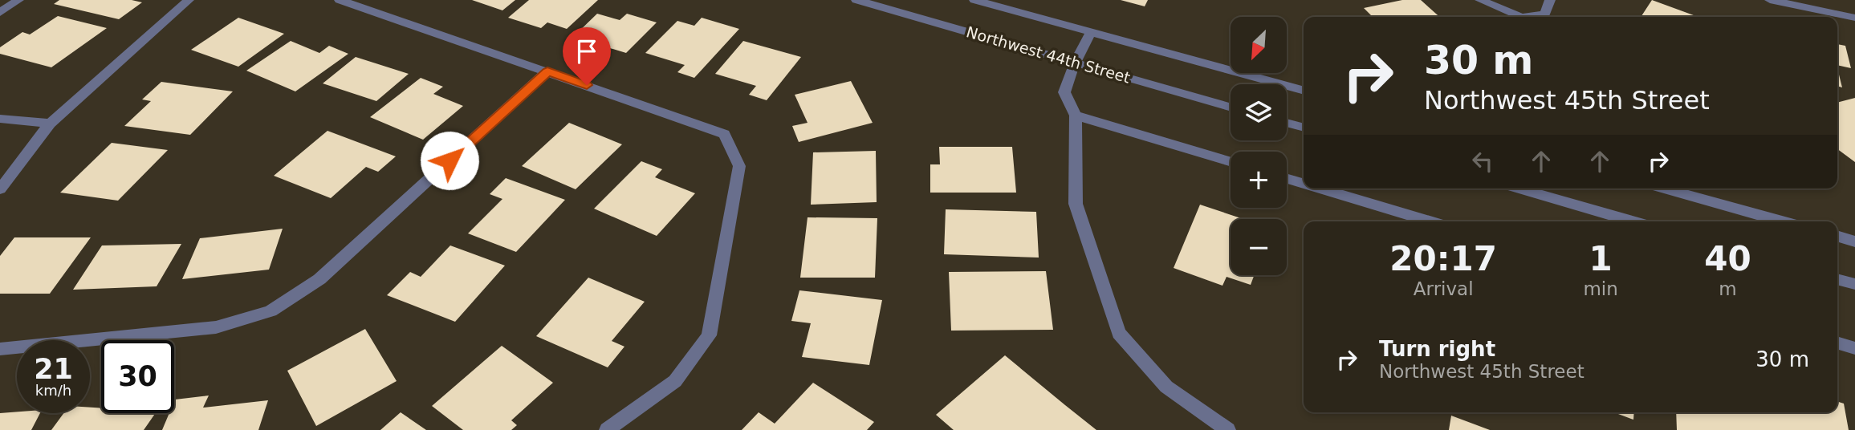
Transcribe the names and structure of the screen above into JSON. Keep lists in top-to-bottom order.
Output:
{
  "streets": {
    "street": ["Northwest 44th Street"]
  },
  "north": "bottom left",
  "page": {
    "map_buttons": ["+", "−"],
    "turn": ["30 m", "Northwest 45th Street"],
    "eta": [
      "20:17",
      "Arrival",
      "1",
      "min",
      "40",
      "m"
    ],
    "list": [
      {
        "name": "Turn right",
        "note": "Northwest 45th Street",
        "value": "30 m"
      }
    ],
    "speed": "21 km/h",
    "limit": "30"
  }
}
